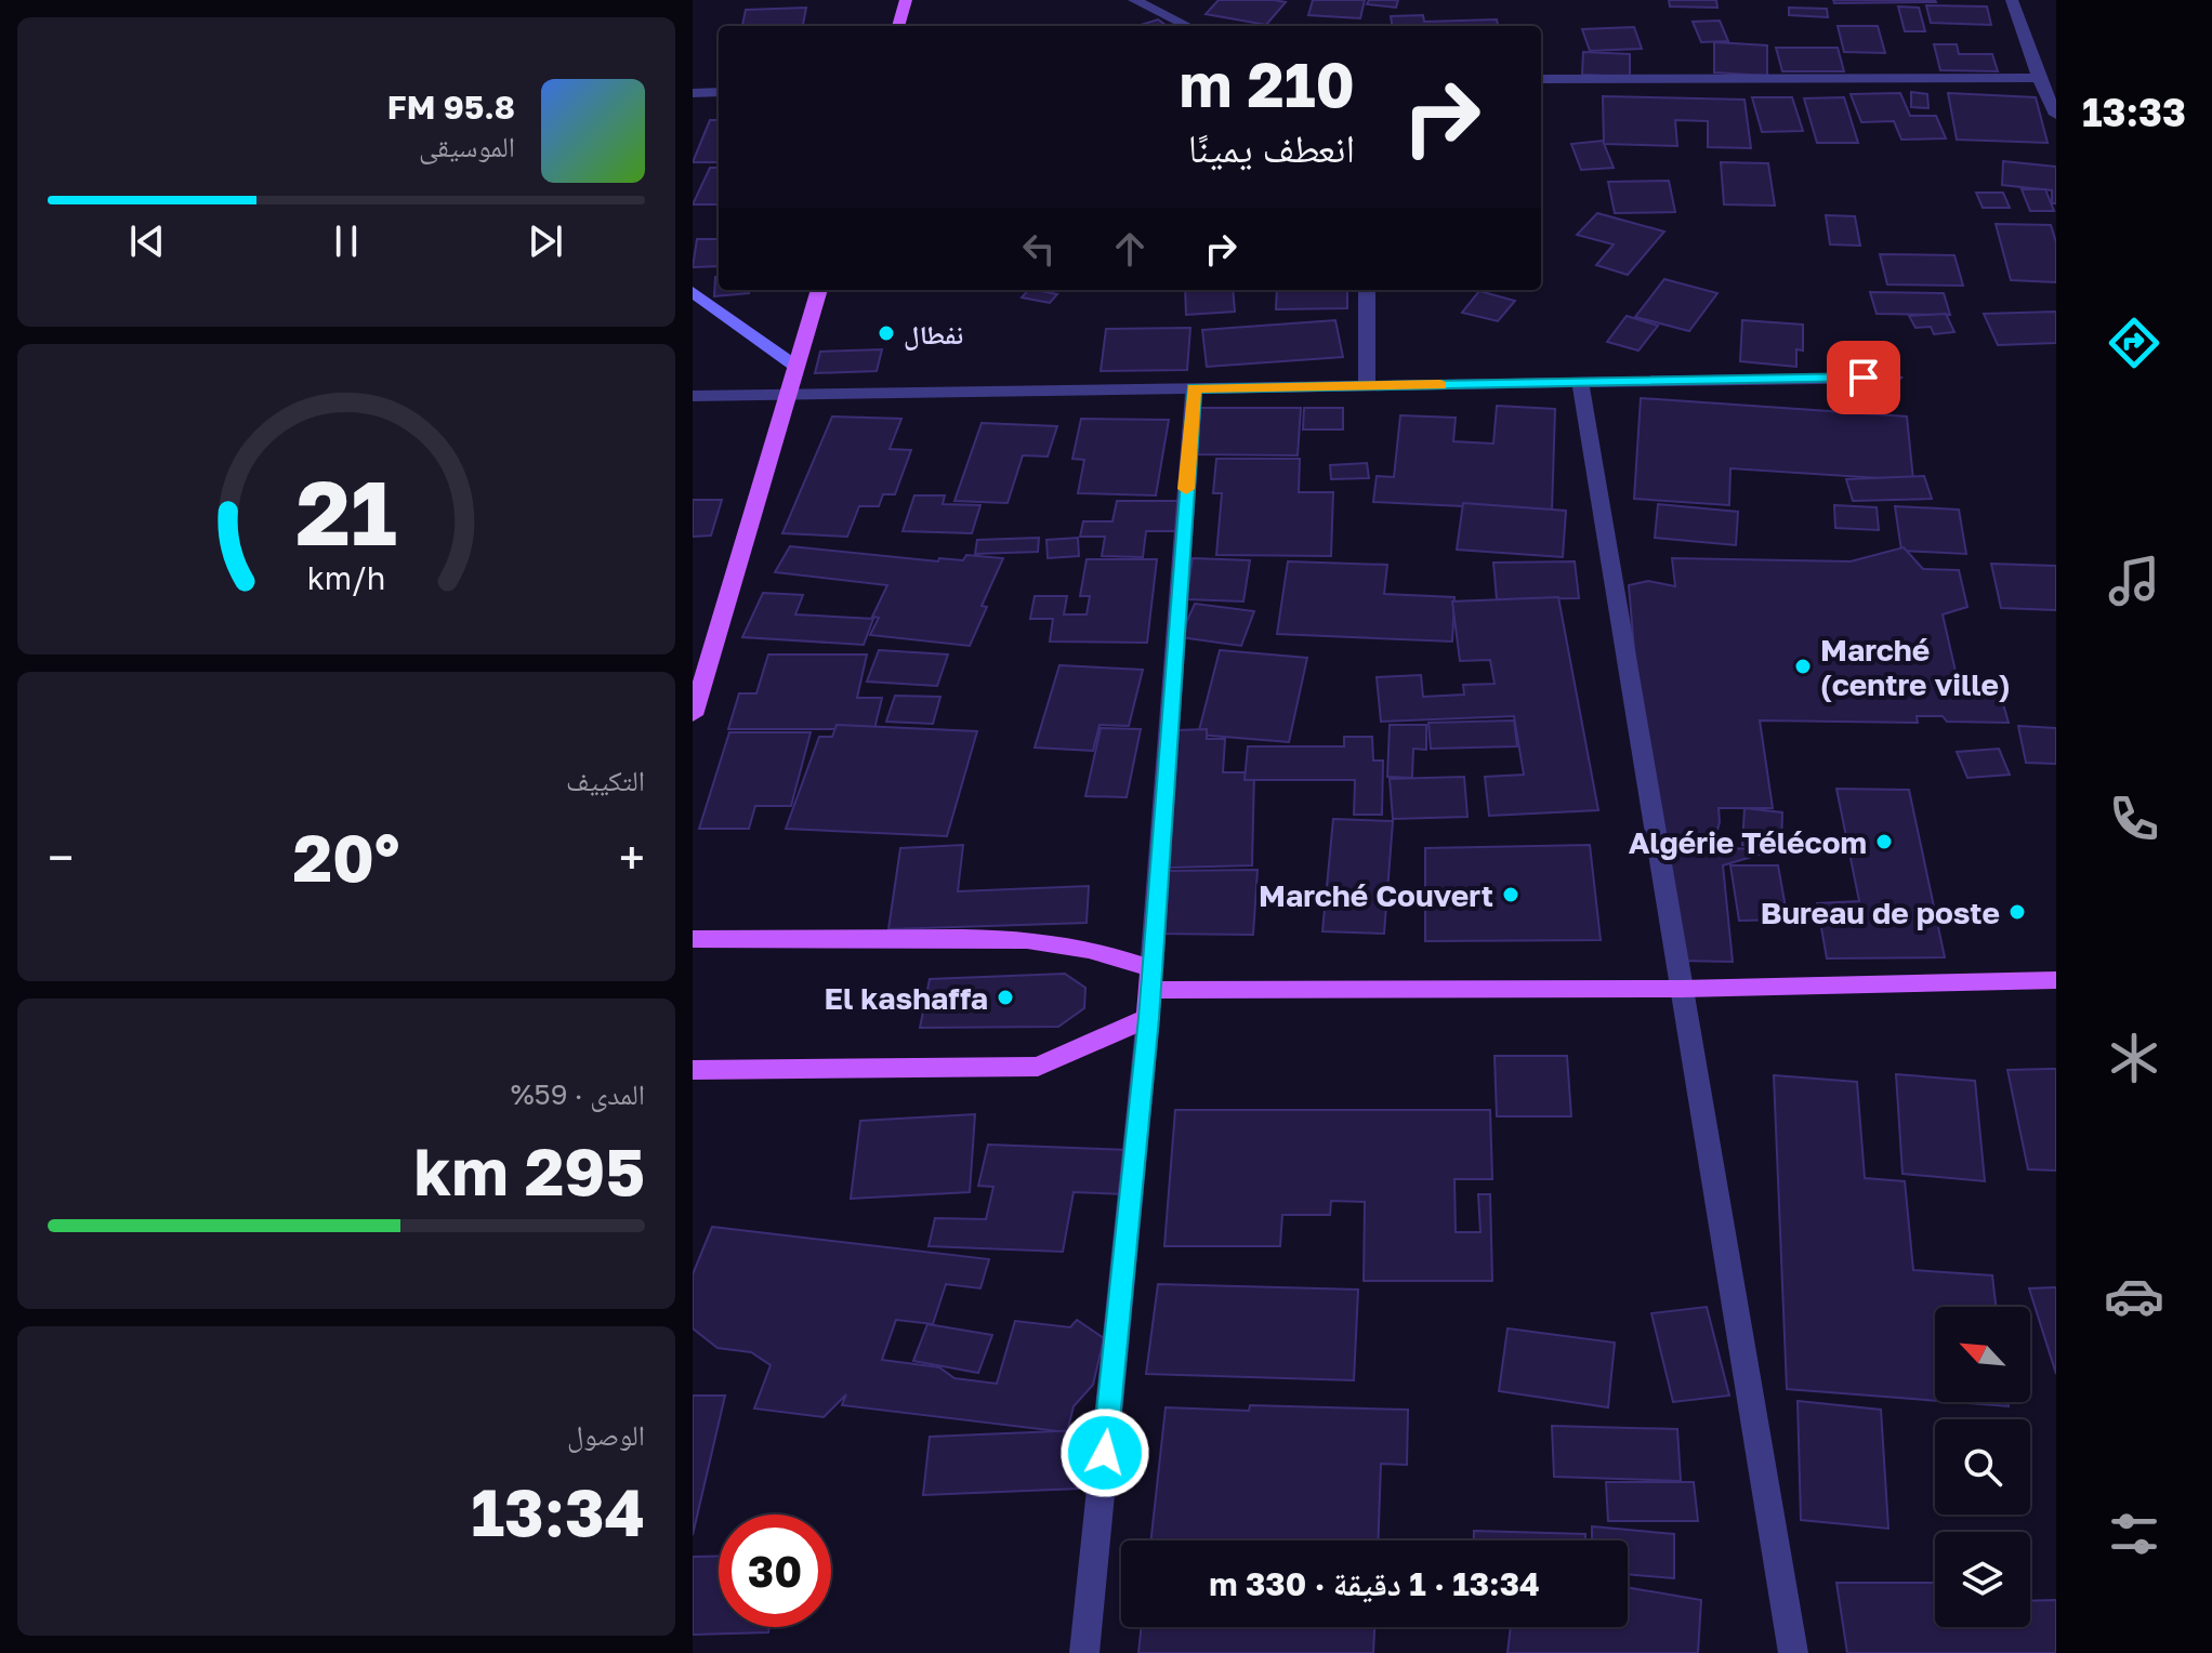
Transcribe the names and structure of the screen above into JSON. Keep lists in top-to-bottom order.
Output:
{
  "places": [
    "نفطال",
    "Marché (centre ville)",
    "Algérie Télécom",
    "Marché Couvert",
    "Bureau de poste",
    "El kashaffa"
  ],
  "north": "top left",
  "page": {
    "tabs": "13:33",
    "turn": ["210 m", "انعطف يمينًا"],
    "song": ["95.8 FM", "الموسيقى"],
    "tile": [
      "التكييف",
      ["المدى · 59%", "295 km"],
      ["الوصول", "13:34"]
    ],
    "heat": ["−", "20°", "+"],
    "limit": "30",
    "trip": "13:34 · 1 دقيقة · 330 m",
    "gauge": ["21", "km/h"]
  }
}
